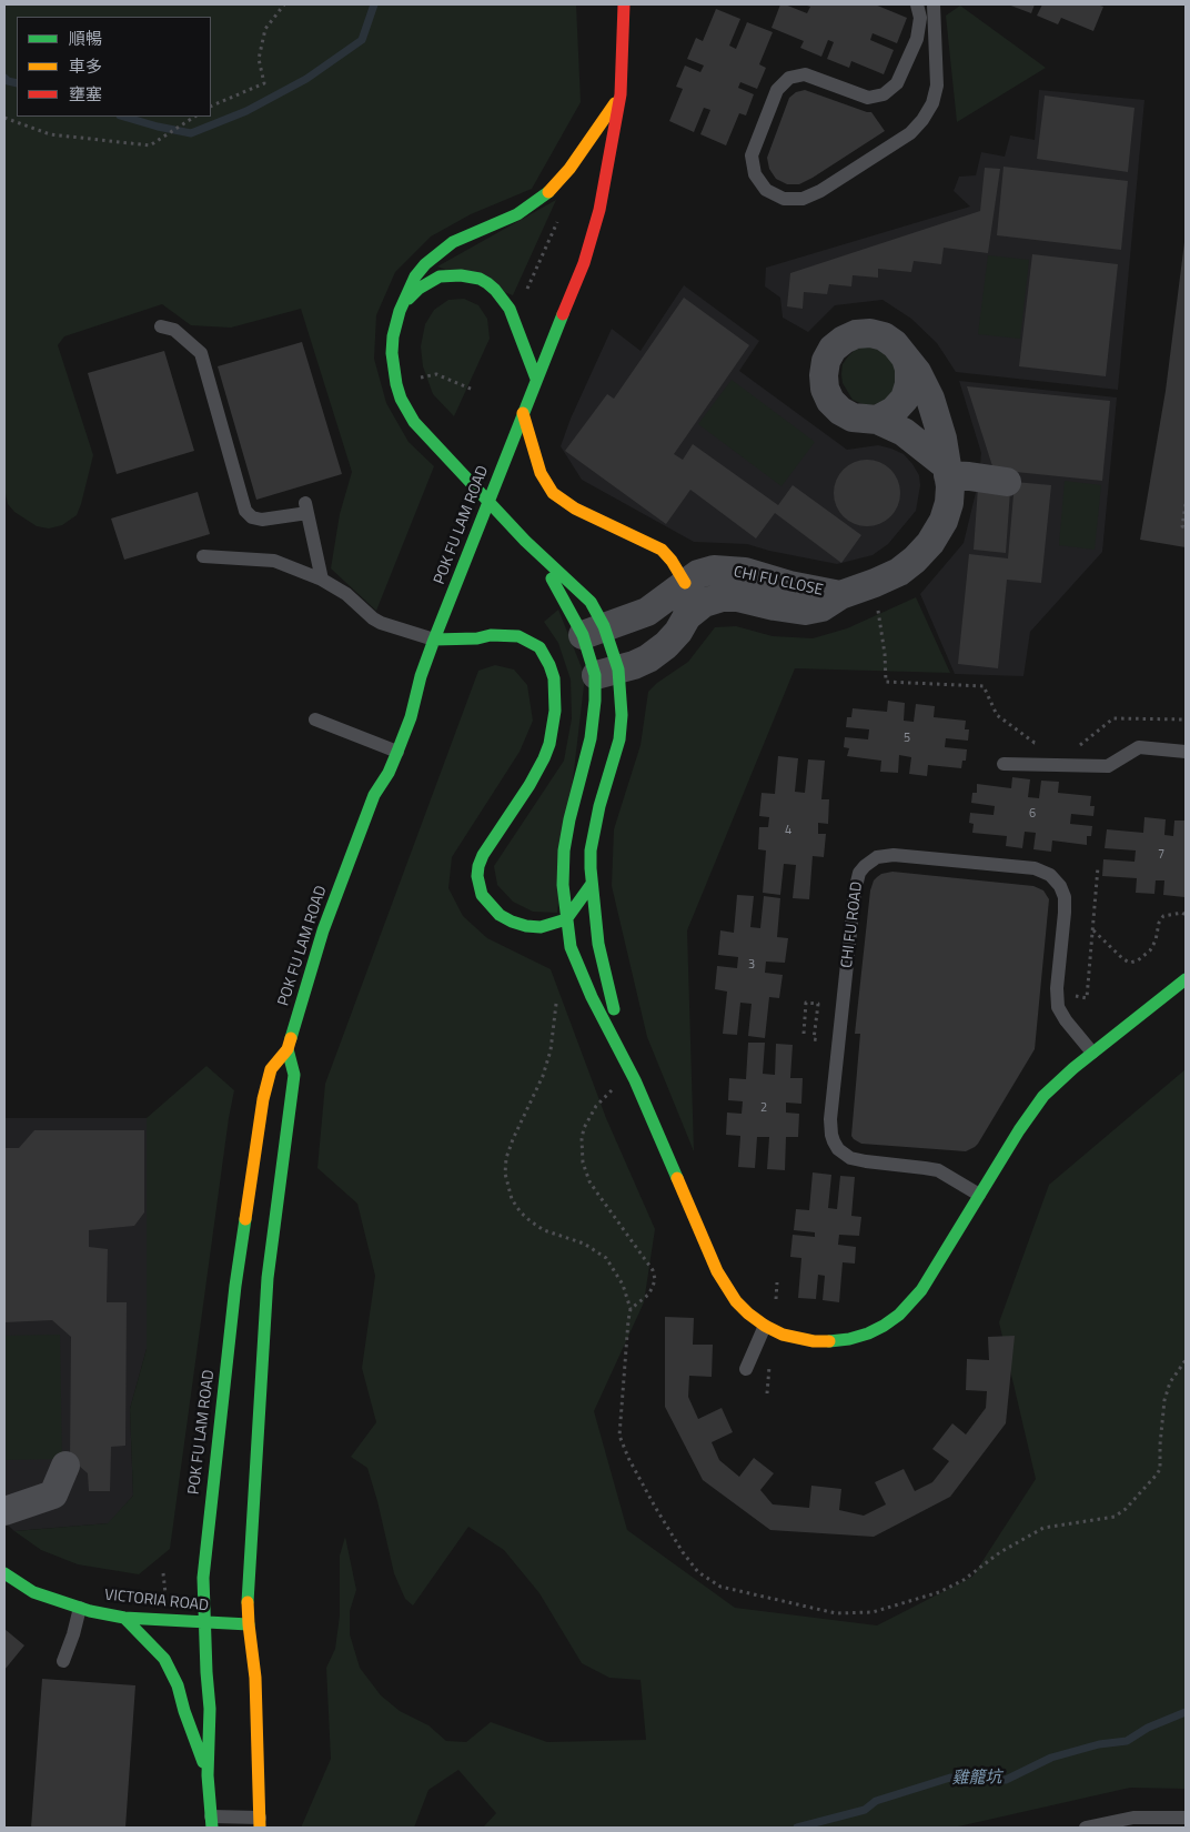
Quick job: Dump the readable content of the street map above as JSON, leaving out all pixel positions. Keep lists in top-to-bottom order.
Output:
{
  "streets": {
    "main road": ["POK FU LAM ROAD", "VICTORIA ROAD"],
    "street": ["CHI FU CLOSE"],
    "lane": ["CHI FU ROAD"]
  },
  "crossings": [
    ["POK FU LAM ROAD", "VICTORIA ROAD"]
  ],
  "water": ["雞籠坑"],
  "house_numbers": [
    "5",
    "6",
    "4",
    "7",
    "3",
    "2"
  ],
  "legend": ["順暢", "車多", "壅塞"]
}
